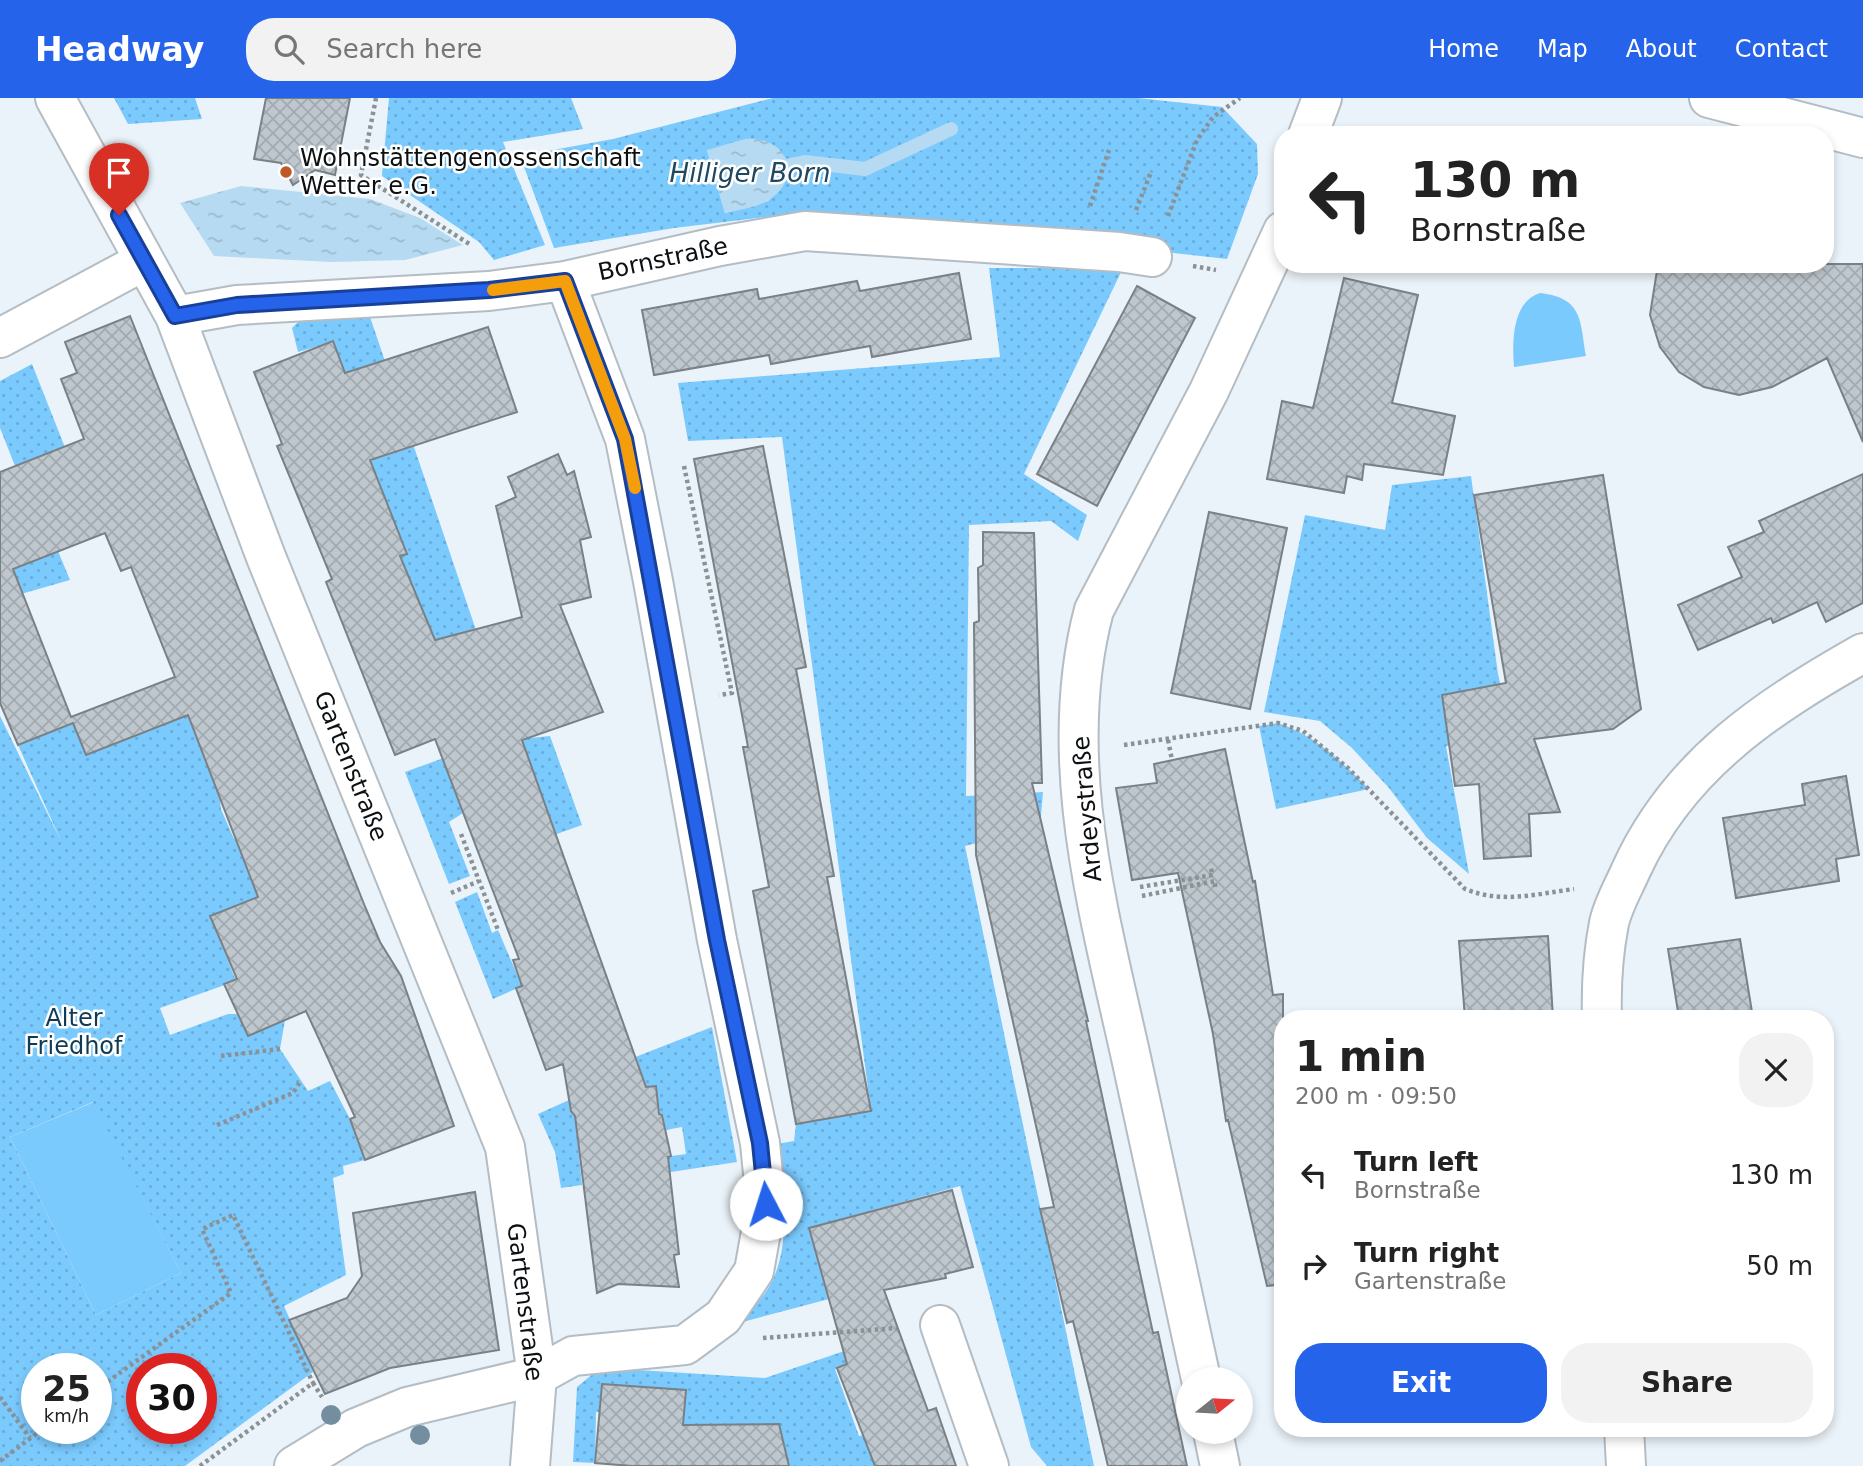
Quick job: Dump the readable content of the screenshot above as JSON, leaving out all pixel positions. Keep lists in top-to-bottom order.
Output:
{
  "streets": {
    "street": ["Bornstraße", "Gartenstraße", "Ardeystraße"]
  },
  "crossings": [
    ["Bornstraße", "Gartenstraße"]
  ],
  "water": ["Hilliger Born"],
  "parks": ["Alter Friedhof"],
  "places": ["Wohnstättengenossenschaft Wetter e.G."],
  "north": "right",
  "page": {
    "header": "Headway",
    "search": "Search here",
    "nav": [
      "Home",
      "Map",
      "About",
      "Contact"
    ],
    "turn": ["130 m", "Bornstraße"],
    "heading": ["1 min", "200 m · 09:50"],
    "list": [
      {
        "name": "Turn left",
        "note": "Bornstraße",
        "value": "130 m"
      },
      {
        "name": "Turn right",
        "note": "Gartenstraße",
        "value": "50 m"
      }
    ],
    "buttons": ["Exit", "Share"],
    "speed": "25 km/h",
    "limit": "30"
  }
}
